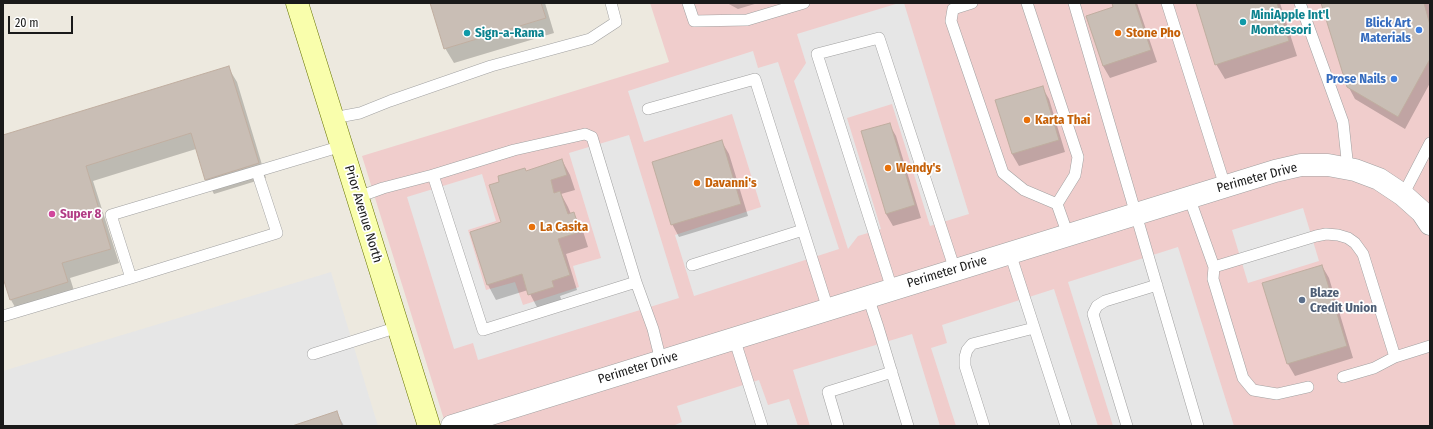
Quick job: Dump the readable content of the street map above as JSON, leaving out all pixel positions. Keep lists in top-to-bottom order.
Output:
{
  "streets": {
    "street": ["Perimeter Drive", "Prior Avenue North"]
  },
  "places": [
    "MiniApple Int'l Montessori",
    "Blick Art Materials",
    "Sign-a-Rama",
    "Stone Pho",
    "Prose Nails",
    "Karta Thai",
    "Wendy's",
    "Davanni's",
    "Super 8",
    "La Casita",
    "Blaze Credit Union"
  ],
  "scale_bar": "20 m"
}
